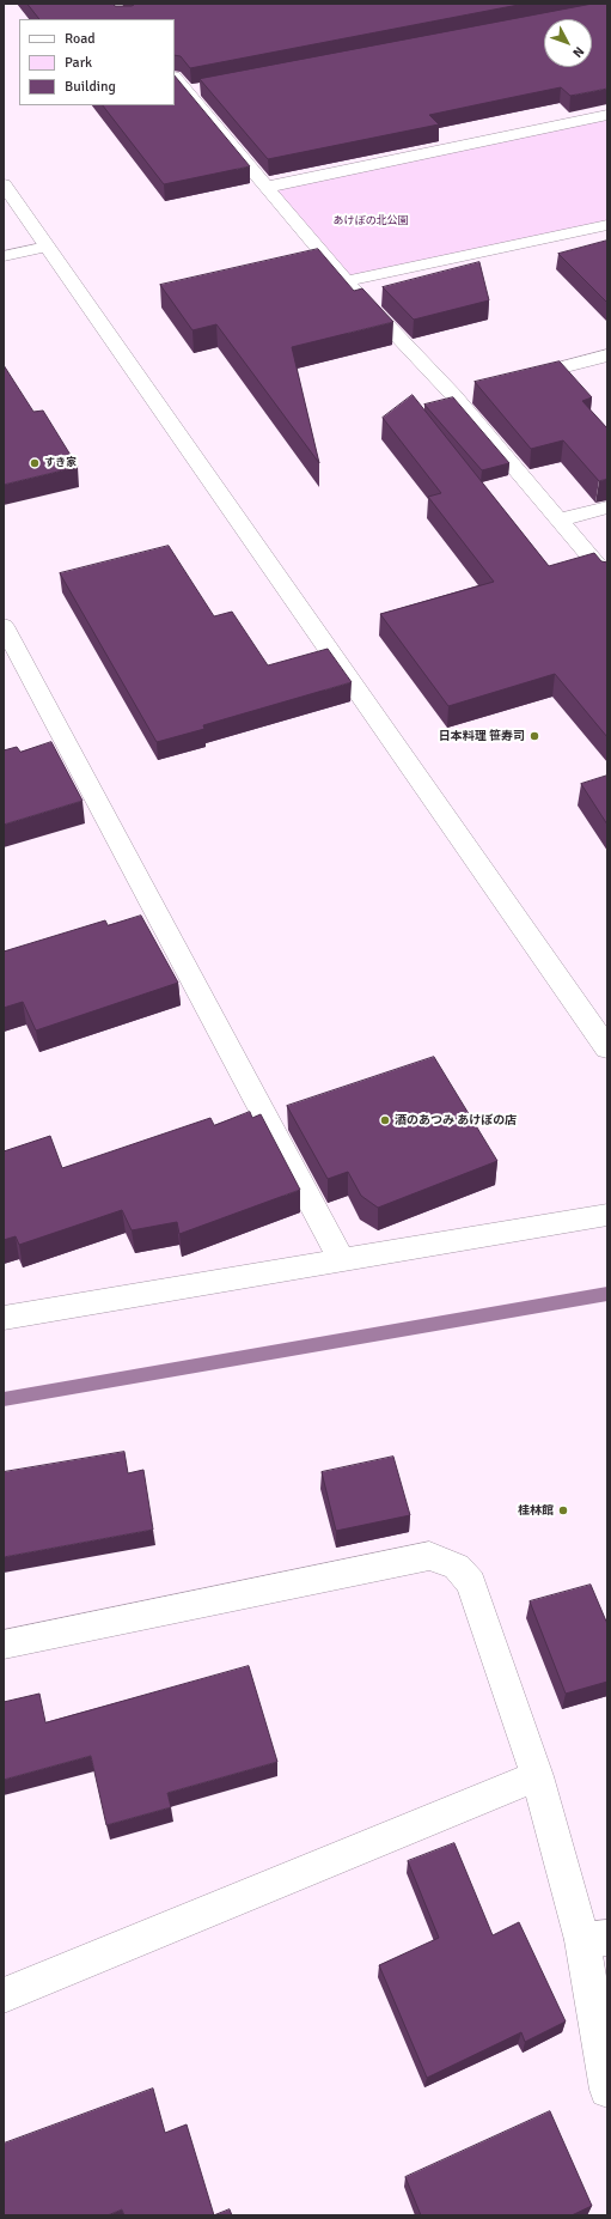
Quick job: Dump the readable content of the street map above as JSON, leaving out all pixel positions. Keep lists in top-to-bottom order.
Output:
{
  "parks": ["あけぼの北公園"],
  "places": [
    "すき家",
    "日本料理 笹寿司",
    "酒のあつみ あけぼの店",
    "桂林館"
  ],
  "legend": ["Road", "Park", "Building"],
  "north": "bottom right"
}
